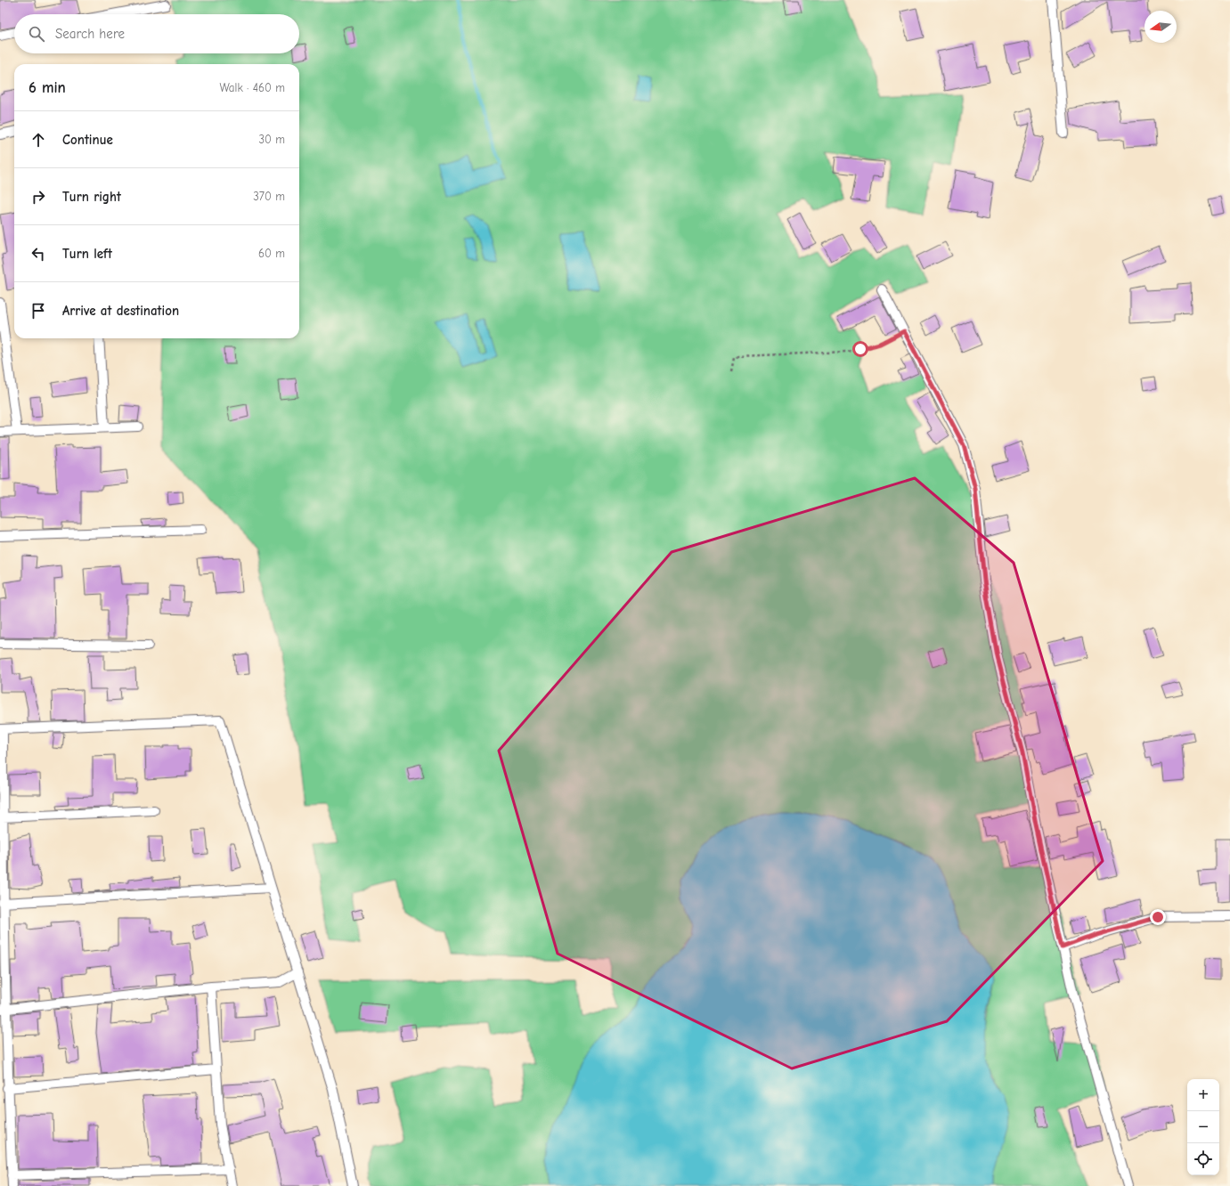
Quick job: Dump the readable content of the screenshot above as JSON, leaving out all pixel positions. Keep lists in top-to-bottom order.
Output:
{
  "north": "left",
  "page": {
    "search": "Search here",
    "heading": ["6 min", "Walk · 460 m"],
    "list": [
      ["Continue", "30 m"],
      ["Turn right", "370 m"],
      ["Turn left", "60 m"],
      "Arrive at destination"
    ],
    "map_buttons": ["+", "−"]
  }
}
